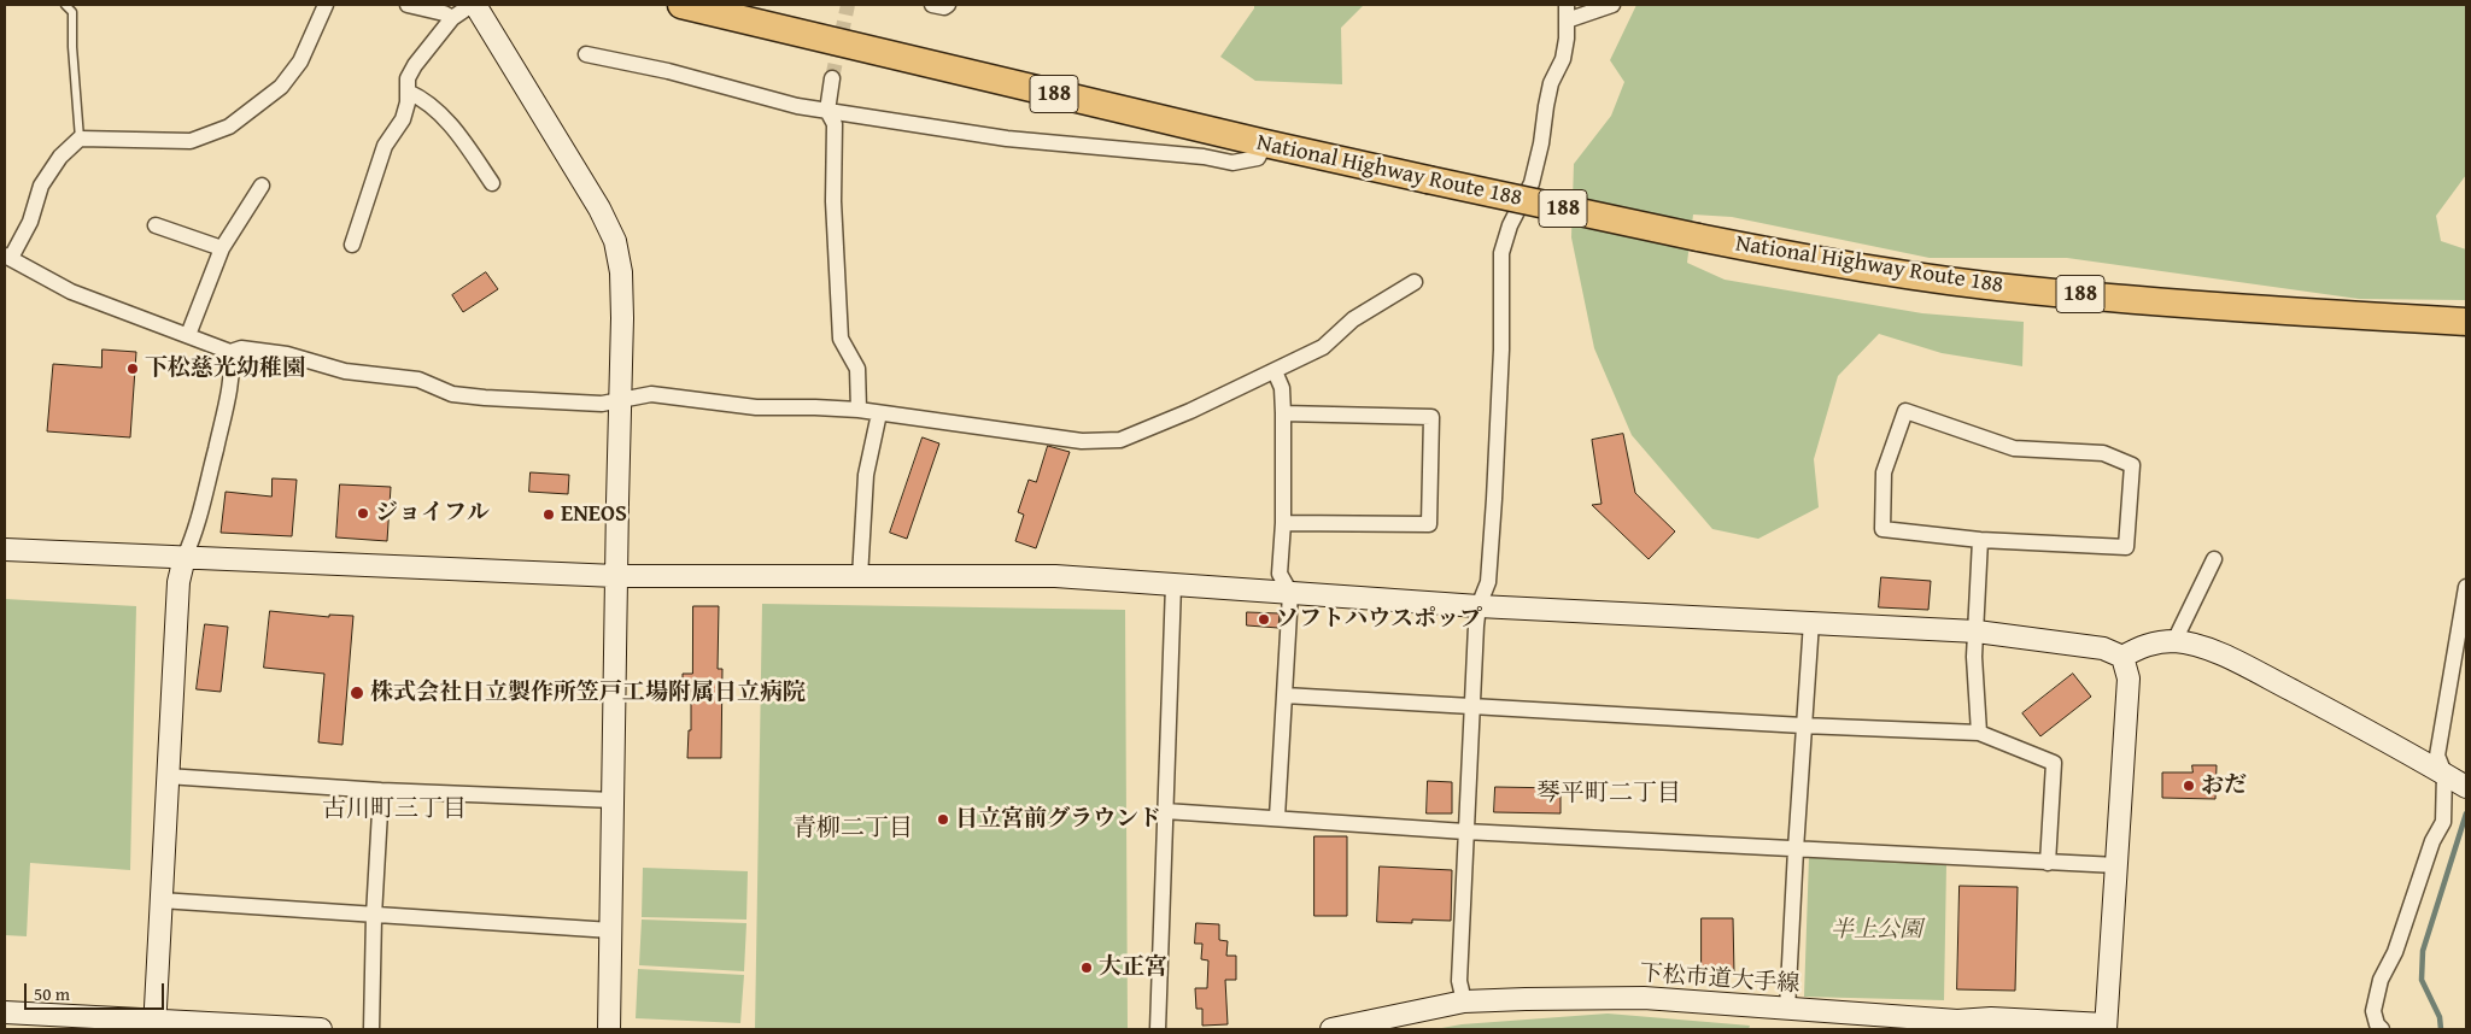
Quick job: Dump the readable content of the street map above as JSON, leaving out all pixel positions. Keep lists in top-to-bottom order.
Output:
{
  "streets": {
    "highway": ["188", "National Highway Route 188"],
    "street": ["下松市道大手線"]
  },
  "districts": ["琴平町二丁目", "古川町三丁目", "青柳二丁目"],
  "parks": ["半上公園"],
  "places": [
    "下松慈光幼稚園",
    "ジョイフル",
    "ENEOS",
    "ソフトハウスポップ",
    "株式会社日立製作所笠戸工場附属日立病院",
    "おだ",
    "日立宮前グラウンド",
    "大正宮"
  ],
  "scale_bar": "50 m"
}
